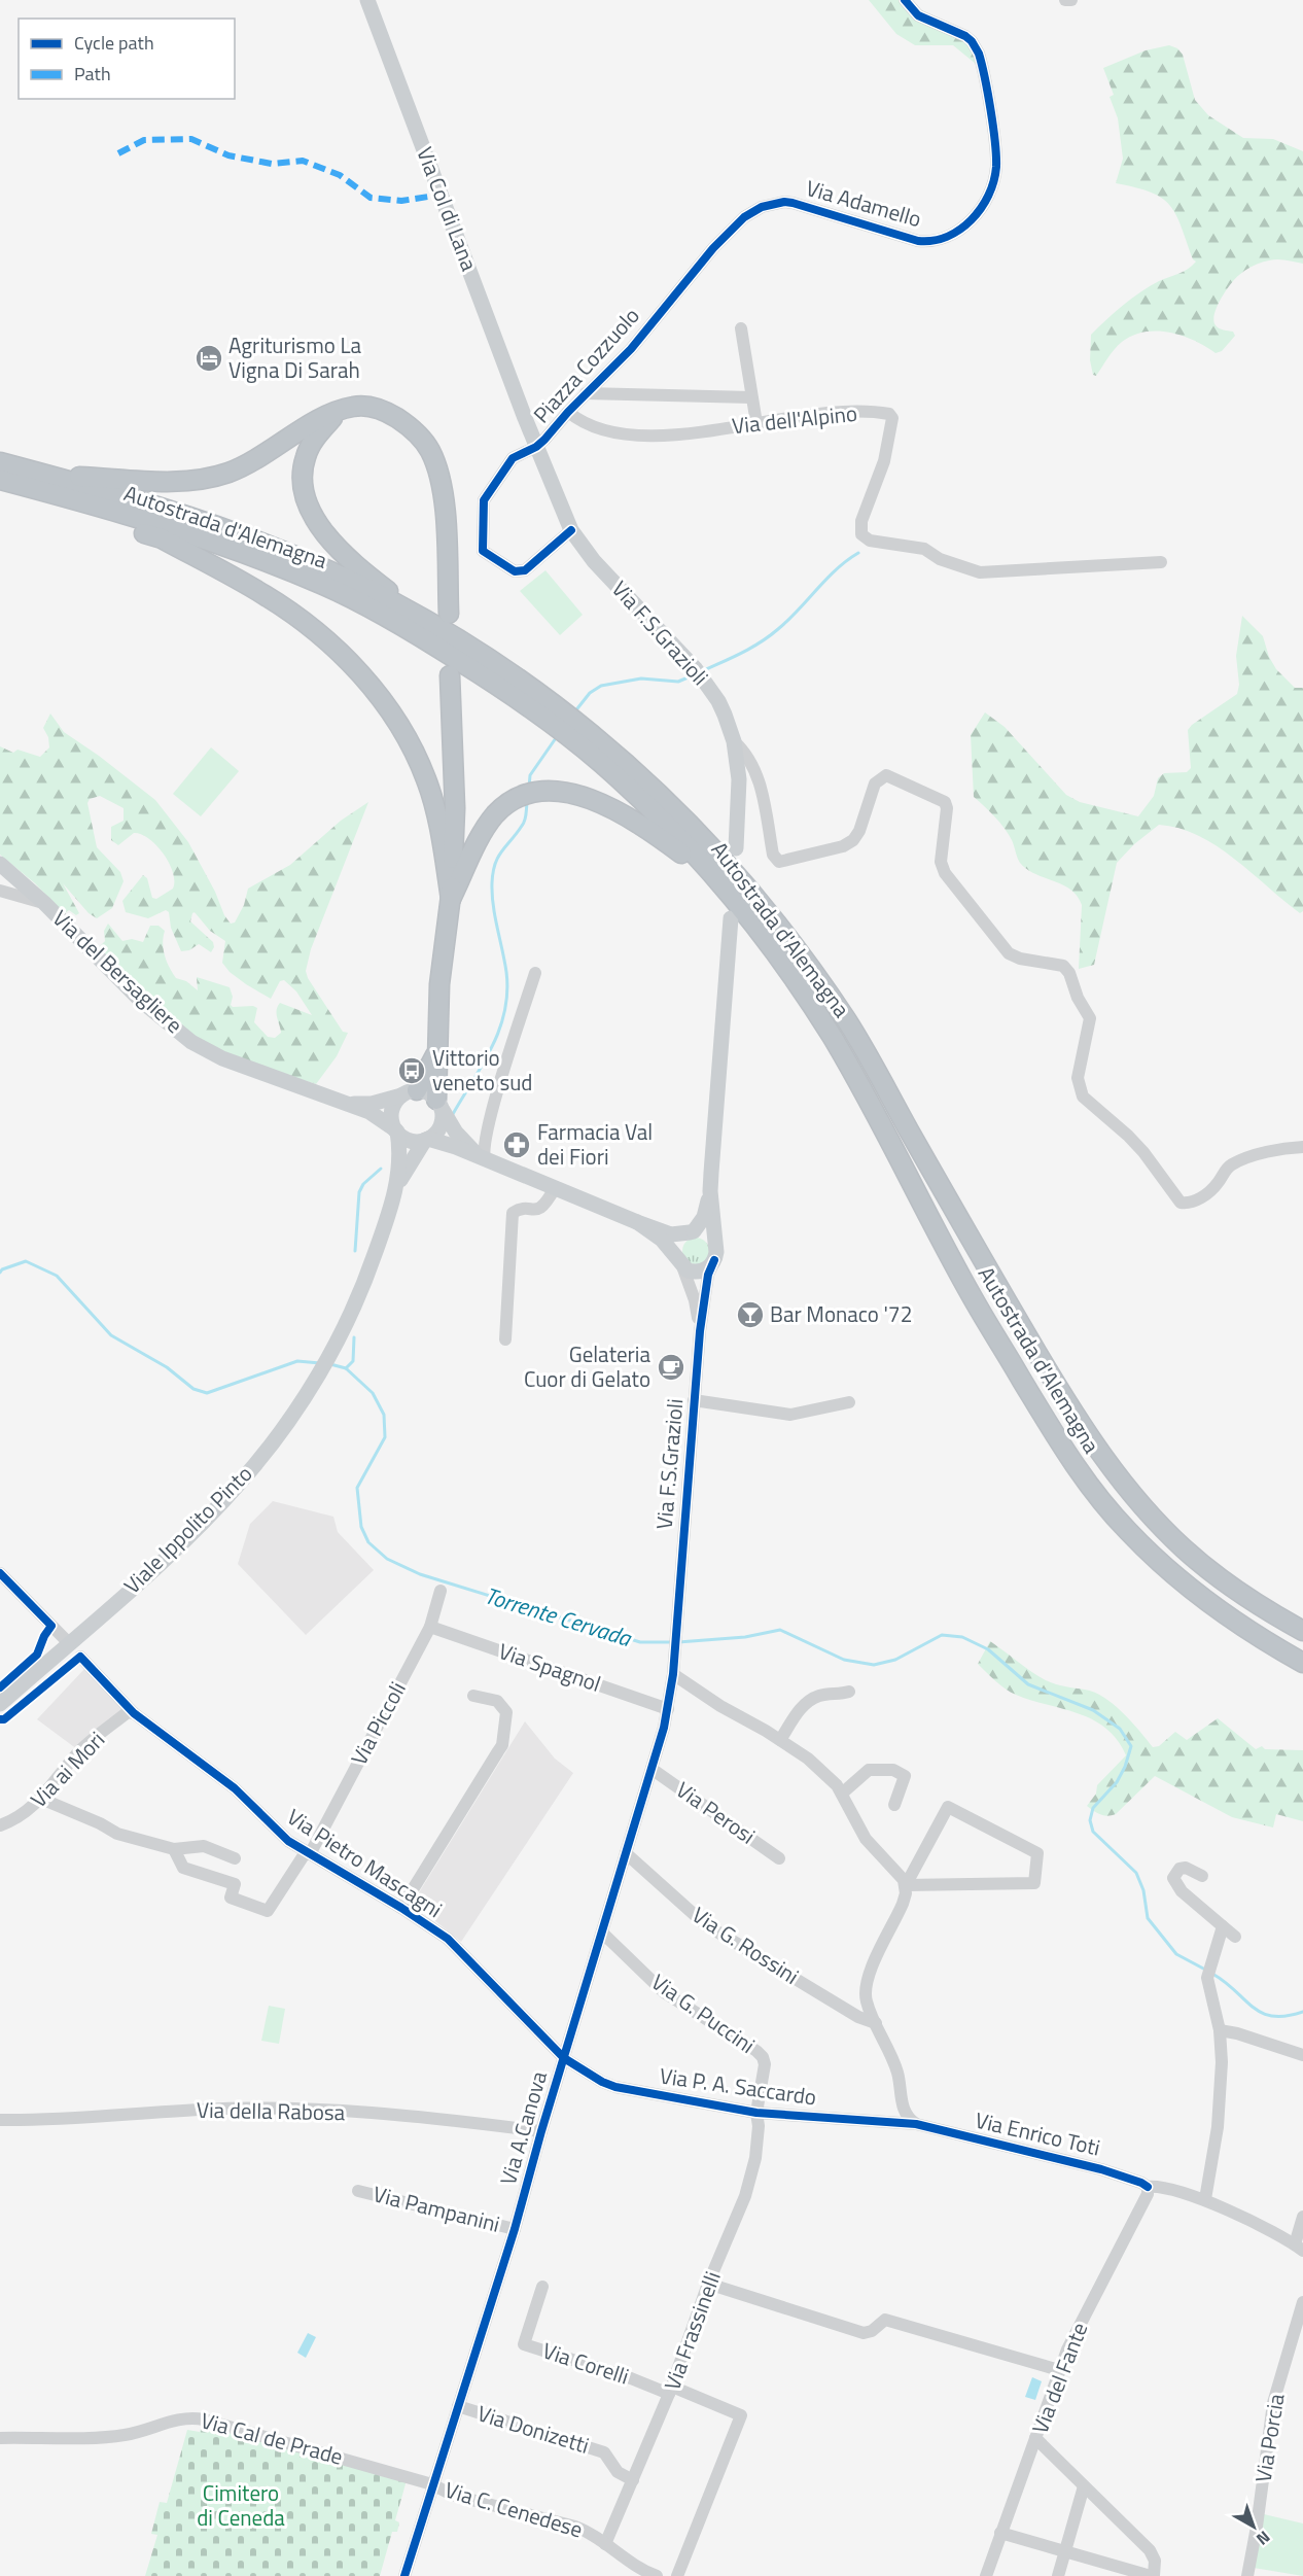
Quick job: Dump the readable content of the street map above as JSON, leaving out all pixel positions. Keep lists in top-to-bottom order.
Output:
{
  "streets": {
    "highway": ["Autostrada d'Alemagna"],
    "main road": [
      "Via Col di Lana",
      "Piazza Cozzuolo",
      "Via F.S.Grazioli",
      "Via del Bersagliere",
      "Viale Ippolito Pinto"
    ],
    "street": [
      "Via Adamello",
      "Via dell'Alpino",
      "Via Spagnol",
      "Via Piccoli",
      "Via ai Mori",
      "Via Perosi",
      "Via Pietro Mascagni",
      "Via G. Rossini",
      "Via G. Puccini",
      "Via P. A. Saccardo",
      "Via della Rabosa",
      "Via A.Canova",
      "Via Enrico Toti",
      "Via Pampanini",
      "Via Frassinelli",
      "Via Corelli",
      "Via del Fante",
      "Via Donizetti",
      "Via Porcia",
      "Via Cal de Prade",
      "Via C. Cenedese"
    ]
  },
  "crossings": [
    ["Via Adamello", "Piazza Cozzuolo"],
    ["Via Col di Lana", "Piazza Cozzuolo"],
    ["Piazza Cozzuolo", "Via dell'Alpino"],
    ["Piazza Cozzuolo", "Via F.S.Grazioli"],
    ["Via F.S.Grazioli", "Via A.Canova"],
    ["Via del Bersagliere", "Viale Ippolito Pinto"],
    ["Via Spagnol", "Via Piccoli"],
    ["Via Spagnol", "Via A.Canova"],
    ["Via Piccoli", "Via Pietro Mascagni"],
    ["Via ai Mori", "Via Pietro Mascagni"],
    ["Via Perosi", "Via A.Canova"],
    ["Via Pietro Mascagni", "Via P. A. Saccardo"],
    ["Via Pietro Mascagni", "Via A.Canova"],
    ["Via G. Rossini", "Via A.Canova"],
    ["Via G. Puccini", "Via P. A. Saccardo"],
    ["Via G. Puccini", "Via A.Canova"],
    ["Via G. Puccini", "Via Frassinelli"],
    ["Via P. A. Saccardo", "Via A.Canova"],
    ["Via P. A. Saccardo", "Via Enrico Toti"],
    ["Via P. A. Saccardo", "Via Frassinelli"],
    ["Via della Rabosa", "Via A.Canova"],
    ["Via A.Canova", "Via Pampanini"],
    ["Via A.Canova", "Via Donizetti"],
    ["Via A.Canova", "Via Cal de Prade"],
    ["Via A.Canova", "Via C. Cenedese"],
    ["Via Enrico Toti", "Via del Fante"],
    ["Via Frassinelli", "Via Corelli"],
    ["Via Frassinelli", "Via Donizetti"],
    ["Via Frassinelli", "Via C. Cenedese"],
    ["Via Cal de Prade", "Via C. Cenedese"]
  ],
  "water": ["Torrente Cervada"],
  "parks": ["Cimitero di Ceneda"],
  "places": {
    "hotel": ["Agriturismo La Vigna Di Sarah"],
    "bus stop": ["Vittorio veneto sud"],
    "pharmacy": ["Farmacia Val dei Fiori"],
    "bar": ["Bar Monaco '72"],
    "cafe": ["Gelateria Cuor di Gelato"]
  },
  "legend": ["Cycle path", "Path"],
  "north": "bottom right"
}
